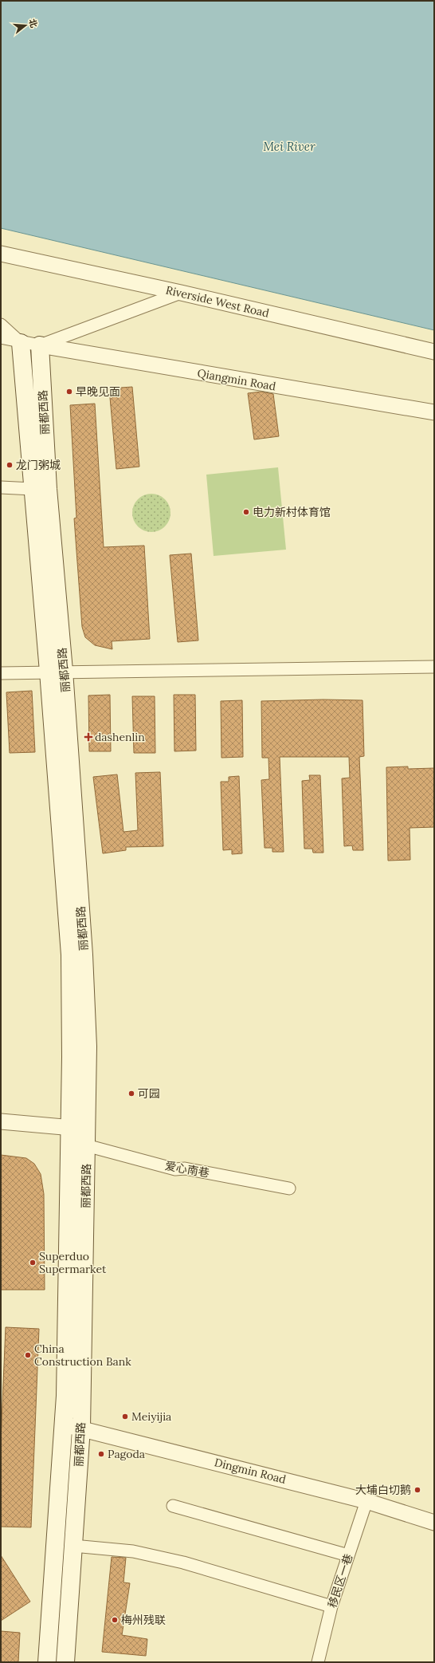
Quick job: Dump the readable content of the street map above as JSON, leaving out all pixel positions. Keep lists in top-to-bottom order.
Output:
{
  "streets": {
    "main road": ["丽都西路"],
    "street": [
      "Riverside West Road",
      "Qiangmin Road",
      "爱心南巷",
      "Dingmin Road",
      "移民区一巷"
    ]
  },
  "crossings": [
    ["Qiangmin Road", "丽都西路"],
    ["丽都西路", "爱心南巷"],
    ["丽都西路", "Dingmin Road"],
    ["Dingmin Road", "移民区一巷"]
  ],
  "water": ["Mei River"],
  "places": {
    "other": [
      "早晚见面",
      "龙门粥城",
      "电力新村体育馆",
      "可园",
      "Superduo Supermarket",
      "China Construction Bank",
      "Meiyijia",
      "Pagoda",
      "大埔白切鹅",
      "梅州残联"
    ],
    "health": ["dashenlin"]
  },
  "north": "right"
}
